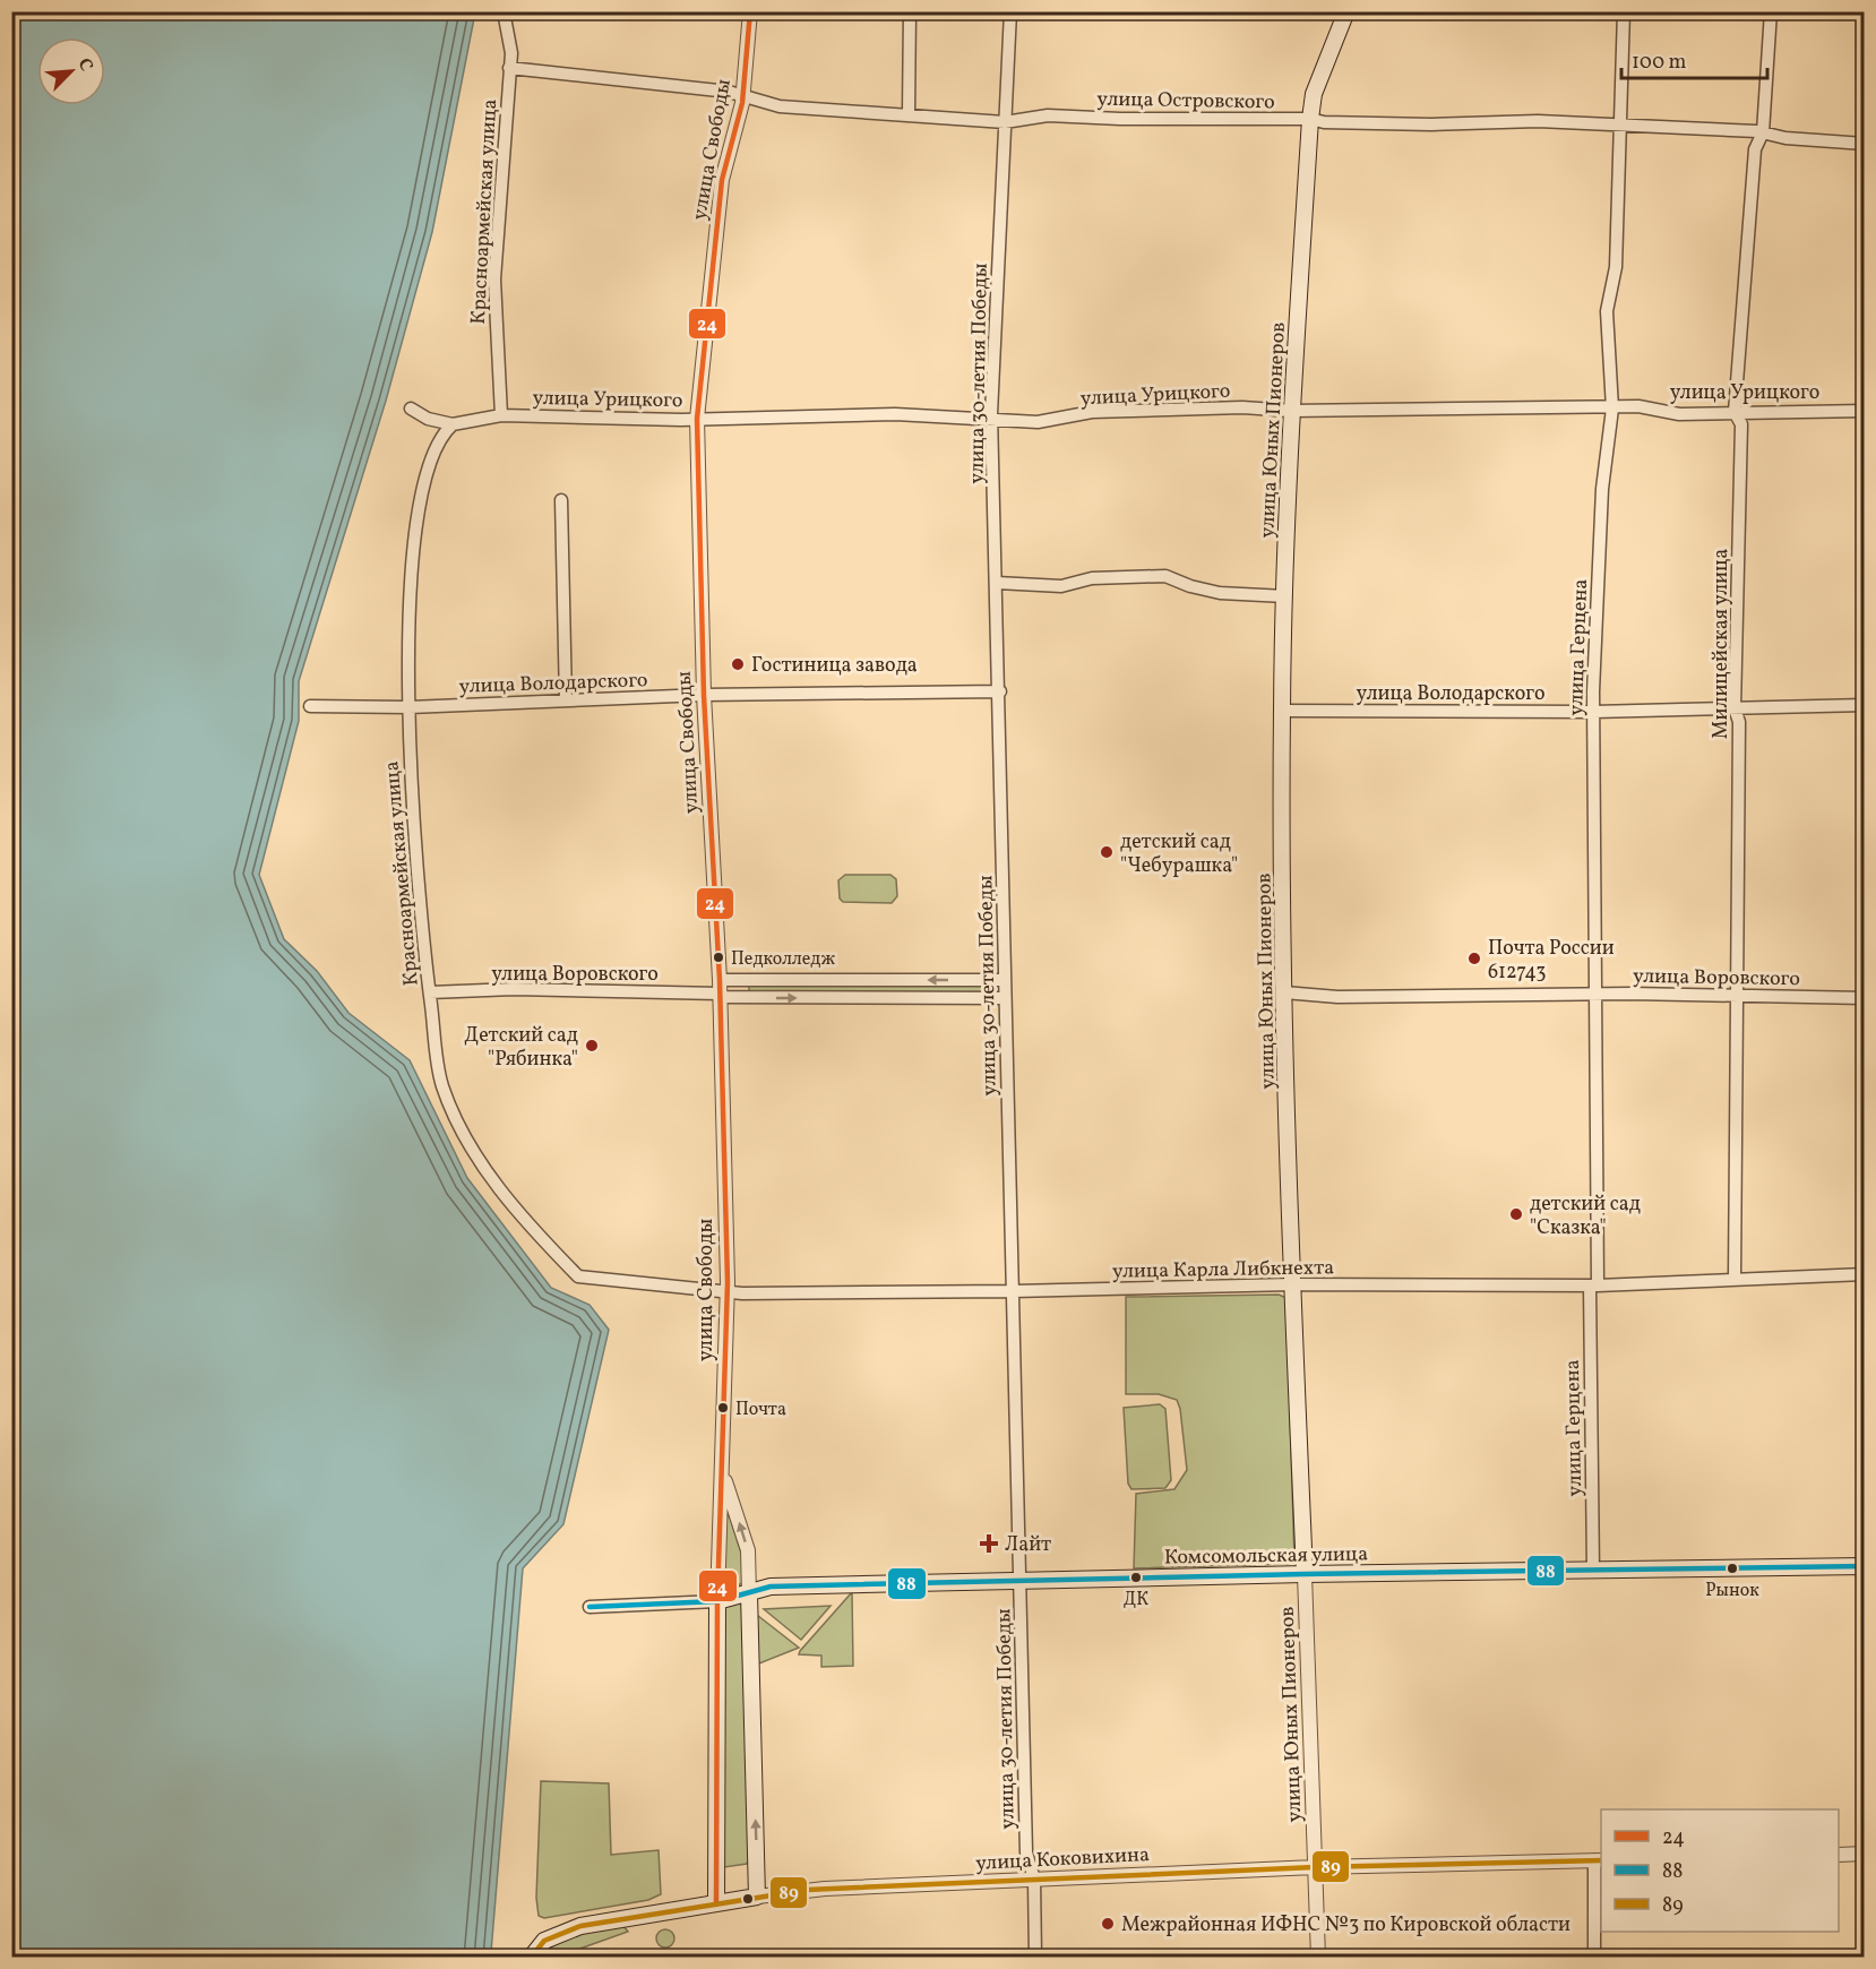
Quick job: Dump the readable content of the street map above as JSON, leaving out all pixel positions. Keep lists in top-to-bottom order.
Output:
{
  "streets": {
    "main road": [
      "улица Свободы",
      "улица Юных Пионеров",
      "Комсомольская улица",
      "улица Коковихина"
    ],
    "street": [
      "улица Островского",
      "Красноармейская улица",
      "улица 30-летия Победы",
      "улица Урицкого",
      "Милицейская улица",
      "улица Герцена",
      "улица Володарского",
      "улица Воровского",
      "улица Карла Либкнехта"
    ]
  },
  "crossings": [
    ["улица Островского", "улица Свободы"],
    ["улица Островского", "Красноармейская улица"],
    ["улица Островского", "улица 30-летия Победы"],
    ["улица Островского", "улица Юных Пионеров"],
    ["улица Островского", "Милицейская улица"],
    ["улица Островского", "улица Герцена"],
    ["улица Свободы", "улица Урицкого"],
    ["улица Свободы", "улица Володарского"],
    ["улица Свободы", "улица Воровского"],
    ["улица Свободы", "улица Карла Либкнехта"],
    ["улица Свободы", "Комсомольская улица"],
    ["улица Свободы", "улица Коковихина"],
    ["Красноармейская улица", "улица Урицкого"],
    ["Красноармейская улица", "улица Володарского"],
    ["Красноармейская улица", "улица Воровского"],
    ["Красноармейская улица", "улица Карла Либкнехта"],
    ["улица 30-летия Победы", "улица Урицкого"],
    ["улица 30-летия Победы", "улица Володарского"],
    ["улица 30-летия Победы", "улица Воровского"],
    ["улица 30-летия Победы", "улица Карла Либкнехта"],
    ["улица 30-летия Победы", "Комсомольская улица"],
    ["улица 30-летия Победы", "улица Коковихина"],
    ["улица Урицкого", "улица Юных Пионеров"],
    ["улица Урицкого", "Милицейская улица"],
    ["улица Урицкого", "улица Герцена"],
    ["улица Юных Пионеров", "улица Володарского"],
    ["улица Юных Пионеров", "улица Воровского"],
    ["улица Юных Пионеров", "улица Карла Либкнехта"],
    ["улица Юных Пионеров", "Комсомольская улица"],
    ["улица Юных Пионеров", "улица Коковихина"],
    ["Милицейская улица", "улица Володарского"],
    ["Милицейская улица", "улица Воровского"],
    ["Милицейская улица", "улица Карла Либкнехта"],
    ["улица Герцена", "улица Володарского"],
    ["улица Герцена", "улица Воровского"],
    ["улица Герцена", "улица Карла Либкнехта"],
    ["улица Герцена", "Комсомольская улица"]
  ],
  "places": {
    "other": [
      "Гостиница завода",
      "детский сад \"Чебурашка\"",
      "Педколледж",
      "Почта России 612743",
      "Детский сад \"Рябинка\"",
      "детский сад \"Сказка\"",
      "Почта",
      "Рынок",
      "ДК",
      "Межрайонная ИФНС №3 по Кировской области"
    ],
    "health": ["Лайт"]
  },
  "lines": ["transit line 24", "transit line 88", "transit line 89"],
  "legend": ["24", "88", "89"],
  "scale_bar": "100 m",
  "north": "top right"
}
